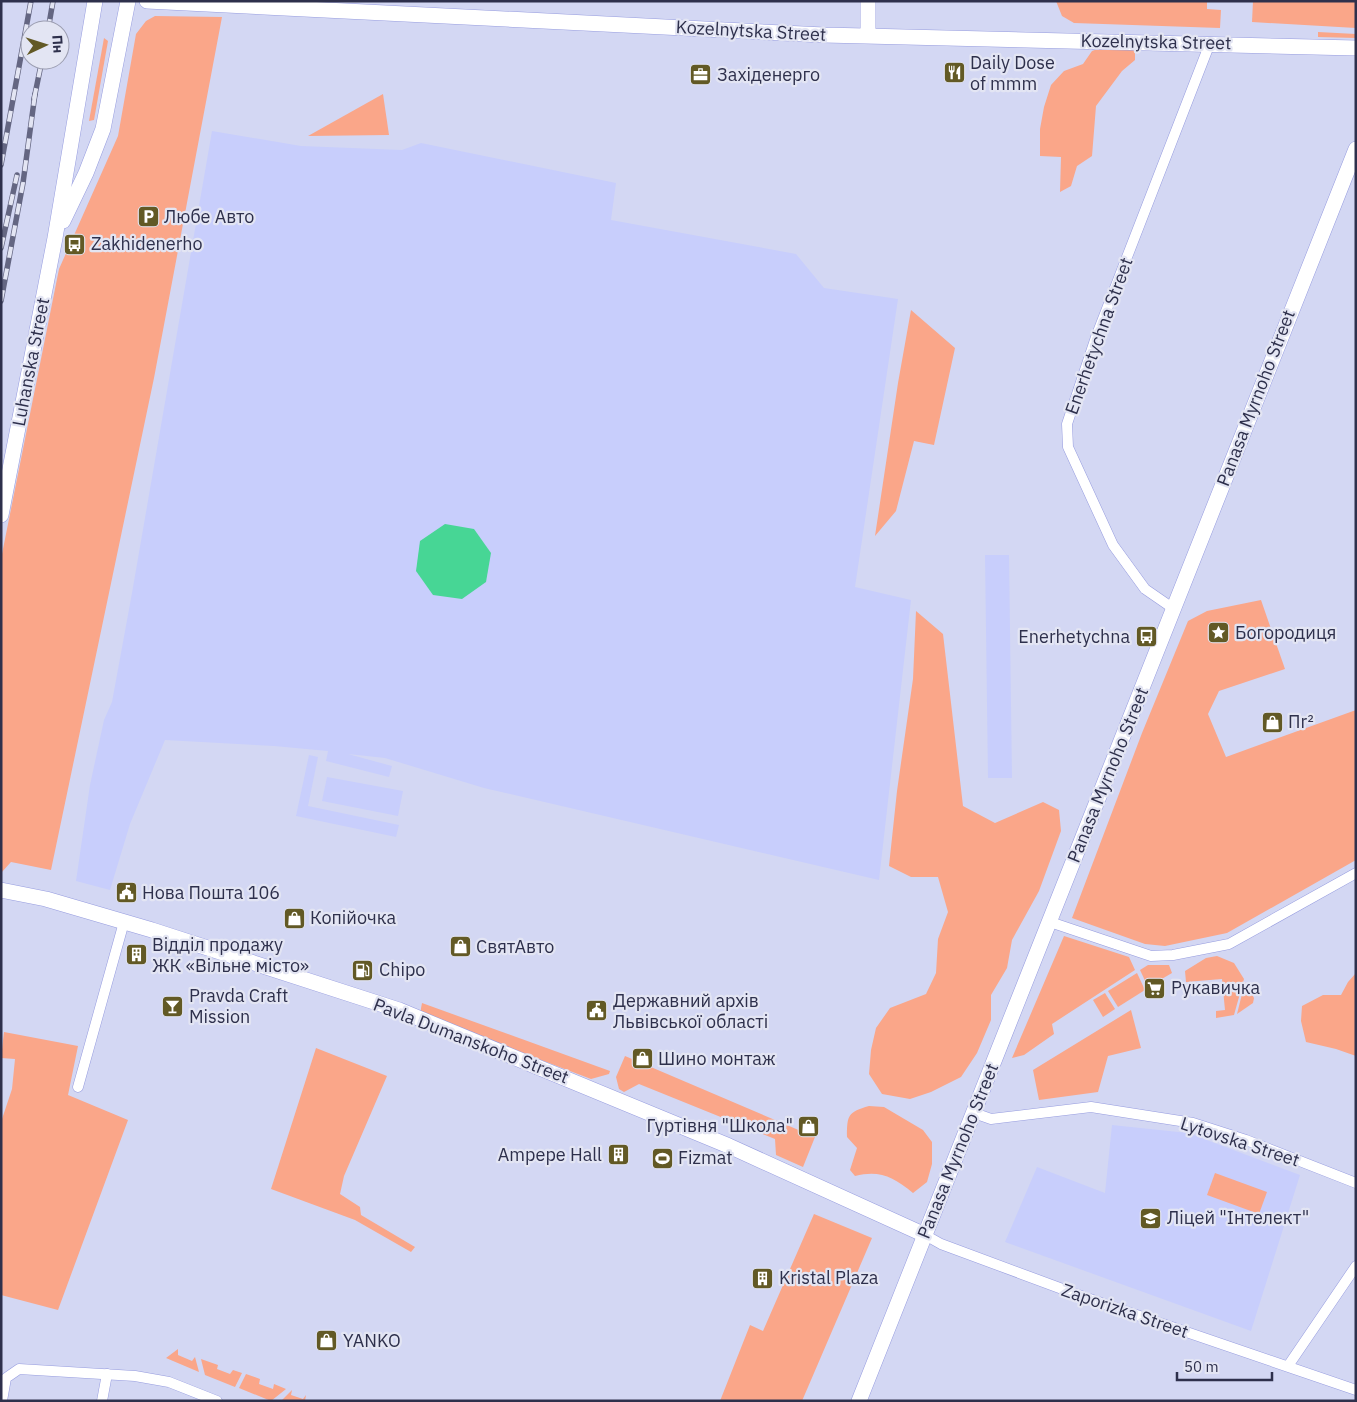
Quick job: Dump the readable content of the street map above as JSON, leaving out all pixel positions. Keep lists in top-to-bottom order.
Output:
{
  "streets": {
    "street": [
      "Kozelnytska Street",
      "Enerhetychna Street",
      "Luhanska Street",
      "Panasa Myrnoho Street",
      "Pavla Dumanskoho Street",
      "Lytovska Street",
      "Zaporizka Street"
    ]
  },
  "crossings": [
    ["Kozelnytska Street", "Enerhetychna Street"],
    ["Enerhetychna Street", "Panasa Myrnoho Street"],
    ["Panasa Myrnoho Street", "Pavla Dumanskoho Street"],
    ["Panasa Myrnoho Street", "Lytovska Street"],
    ["Panasa Myrnoho Street", "Zaporizka Street"],
    ["Pavla Dumanskoho Street", "Zaporizka Street"]
  ],
  "places": {
    "restaurant": ["Daily Dose of mmm"],
    "office": ["Західенерго"],
    "parking": ["Любе Авто"],
    "bus stop": ["Zakhidenerho", "Enerhetychna"],
    "place": ["Богородиця"],
    "shop": [
      "Πr²",
      "Копійочка",
      "СвятАвто",
      "Шино монтаж",
      "Гуртівня \"Школа\"",
      "YANKO"
    ],
    "public building": ["Нова Пошта 106", "Державний архів Львівської області"],
    "building": ["Відділ продажу ЖК «Вільне місто»", "Ampepe Hall", "Kristal Plaza"],
    "fuel station": ["Chipo"],
    "supermarket": ["Рукавичка"],
    "bar": ["Pravda Craft Mission"],
    "sports": ["Fizmat"],
    "school or university": ["Ліцей \"Інтелект\""]
  },
  "scale_bar": "50 m",
  "north": "right"
}
